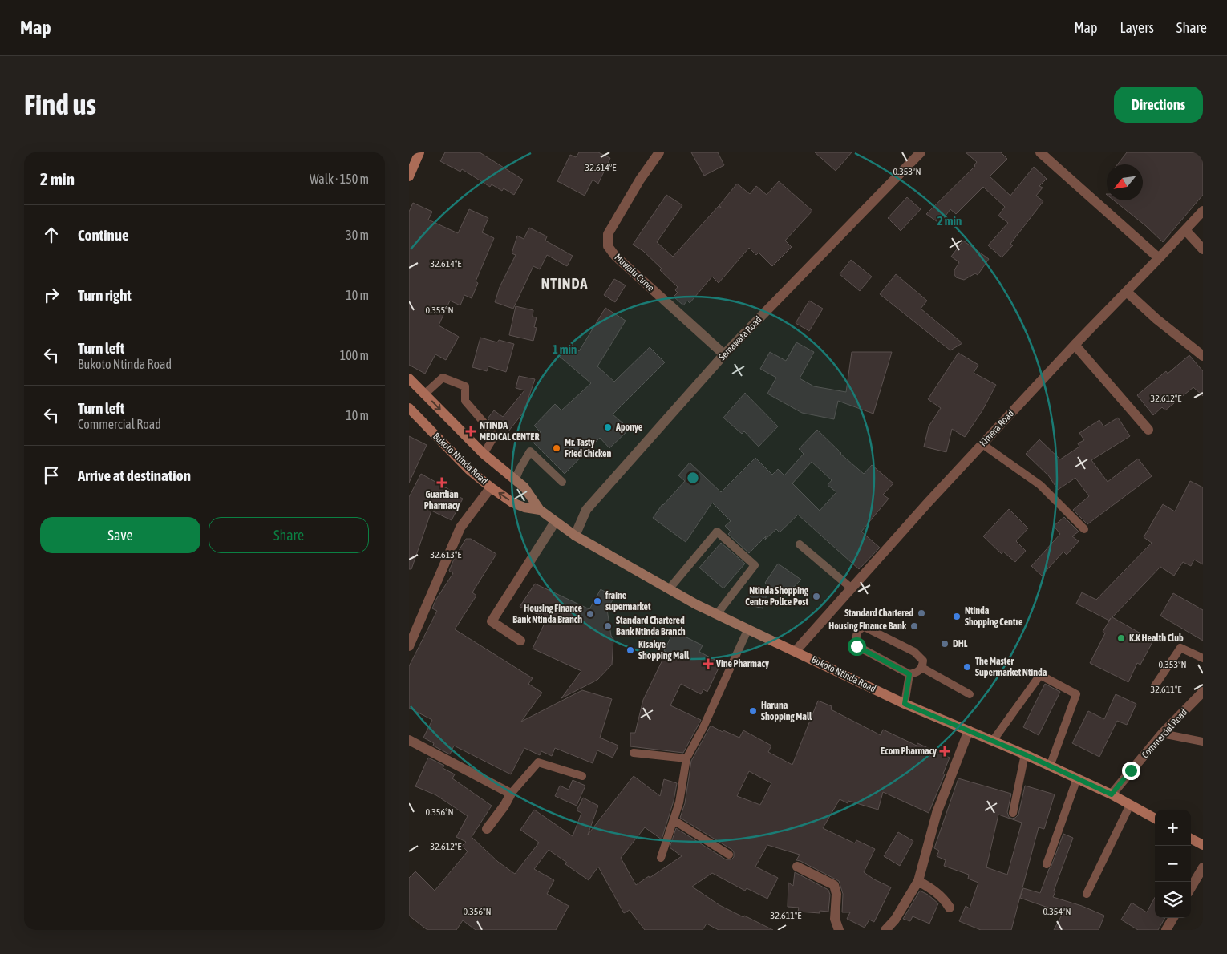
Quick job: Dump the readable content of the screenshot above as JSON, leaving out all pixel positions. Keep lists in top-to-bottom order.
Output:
{
  "streets": {
    "main road": ["Bukoto Ntinda Road"],
    "street": [
      "Muwafu Curve",
      "Semawata Road",
      "Kimera Road",
      "Commercial Road"
    ]
  },
  "crossings": [
    ["Muwafu Curve", "Semawata Road"],
    ["Semawata Road", "Bukoto Ntinda Road"],
    ["Kimera Road", "Bukoto Ntinda Road"],
    ["Bukoto Ntinda Road", "Commercial Road"]
  ],
  "districts": ["NTINDA"],
  "places": {
    "other": [
      "Aponye",
      "Mr. Tasty Fried Chicken",
      "Ntinda Shopping Centre Police Post",
      "fraine supermarket",
      "Standard Chartered",
      "Housing Finance Bank Ntinda Branch",
      "Ntinda Shopping Centre",
      "Standard Chartered Bank Ntinda Branch",
      "Housing Finance Bank",
      "K.K Health Club",
      "DHL",
      "Kisakye Shopping Mall",
      "The Master Supermarket Ntinda",
      "Haruna Shopping Mall"
    ],
    "health": [
      "NTINDA MEDICAL CENTER",
      "Guardian Pharmacy",
      "Vine Pharmacy",
      "Ecom Pharmacy"
    ]
  },
  "north": "bottom left",
  "page": {
    "header": "Map",
    "nav": ["Map", "Layers", "Share"],
    "buttons": [
      "Directions",
      ["Save", "Share"]
    ],
    "title": "Find us",
    "heading": ["2 min", "Walk · 150 m"],
    "list": [
      ["Continue", "30 m"],
      ["Turn right", "10 m"],
      ["Turn left", "Bukoto Ntinda Road", "100 m"],
      ["Turn left", "Commercial Road", "10 m"],
      "Arrive at destination"
    ],
    "map_buttons": ["+", "−"]
  },
  "coordinates": [
    "32.614°E",
    "0.353°N",
    "0.355°N",
    "32.612°E",
    "32.613°E",
    "32.611°E",
    "0.356°N",
    "0.354°N"
  ],
  "rings": ["2 min", "1 min"]
}
